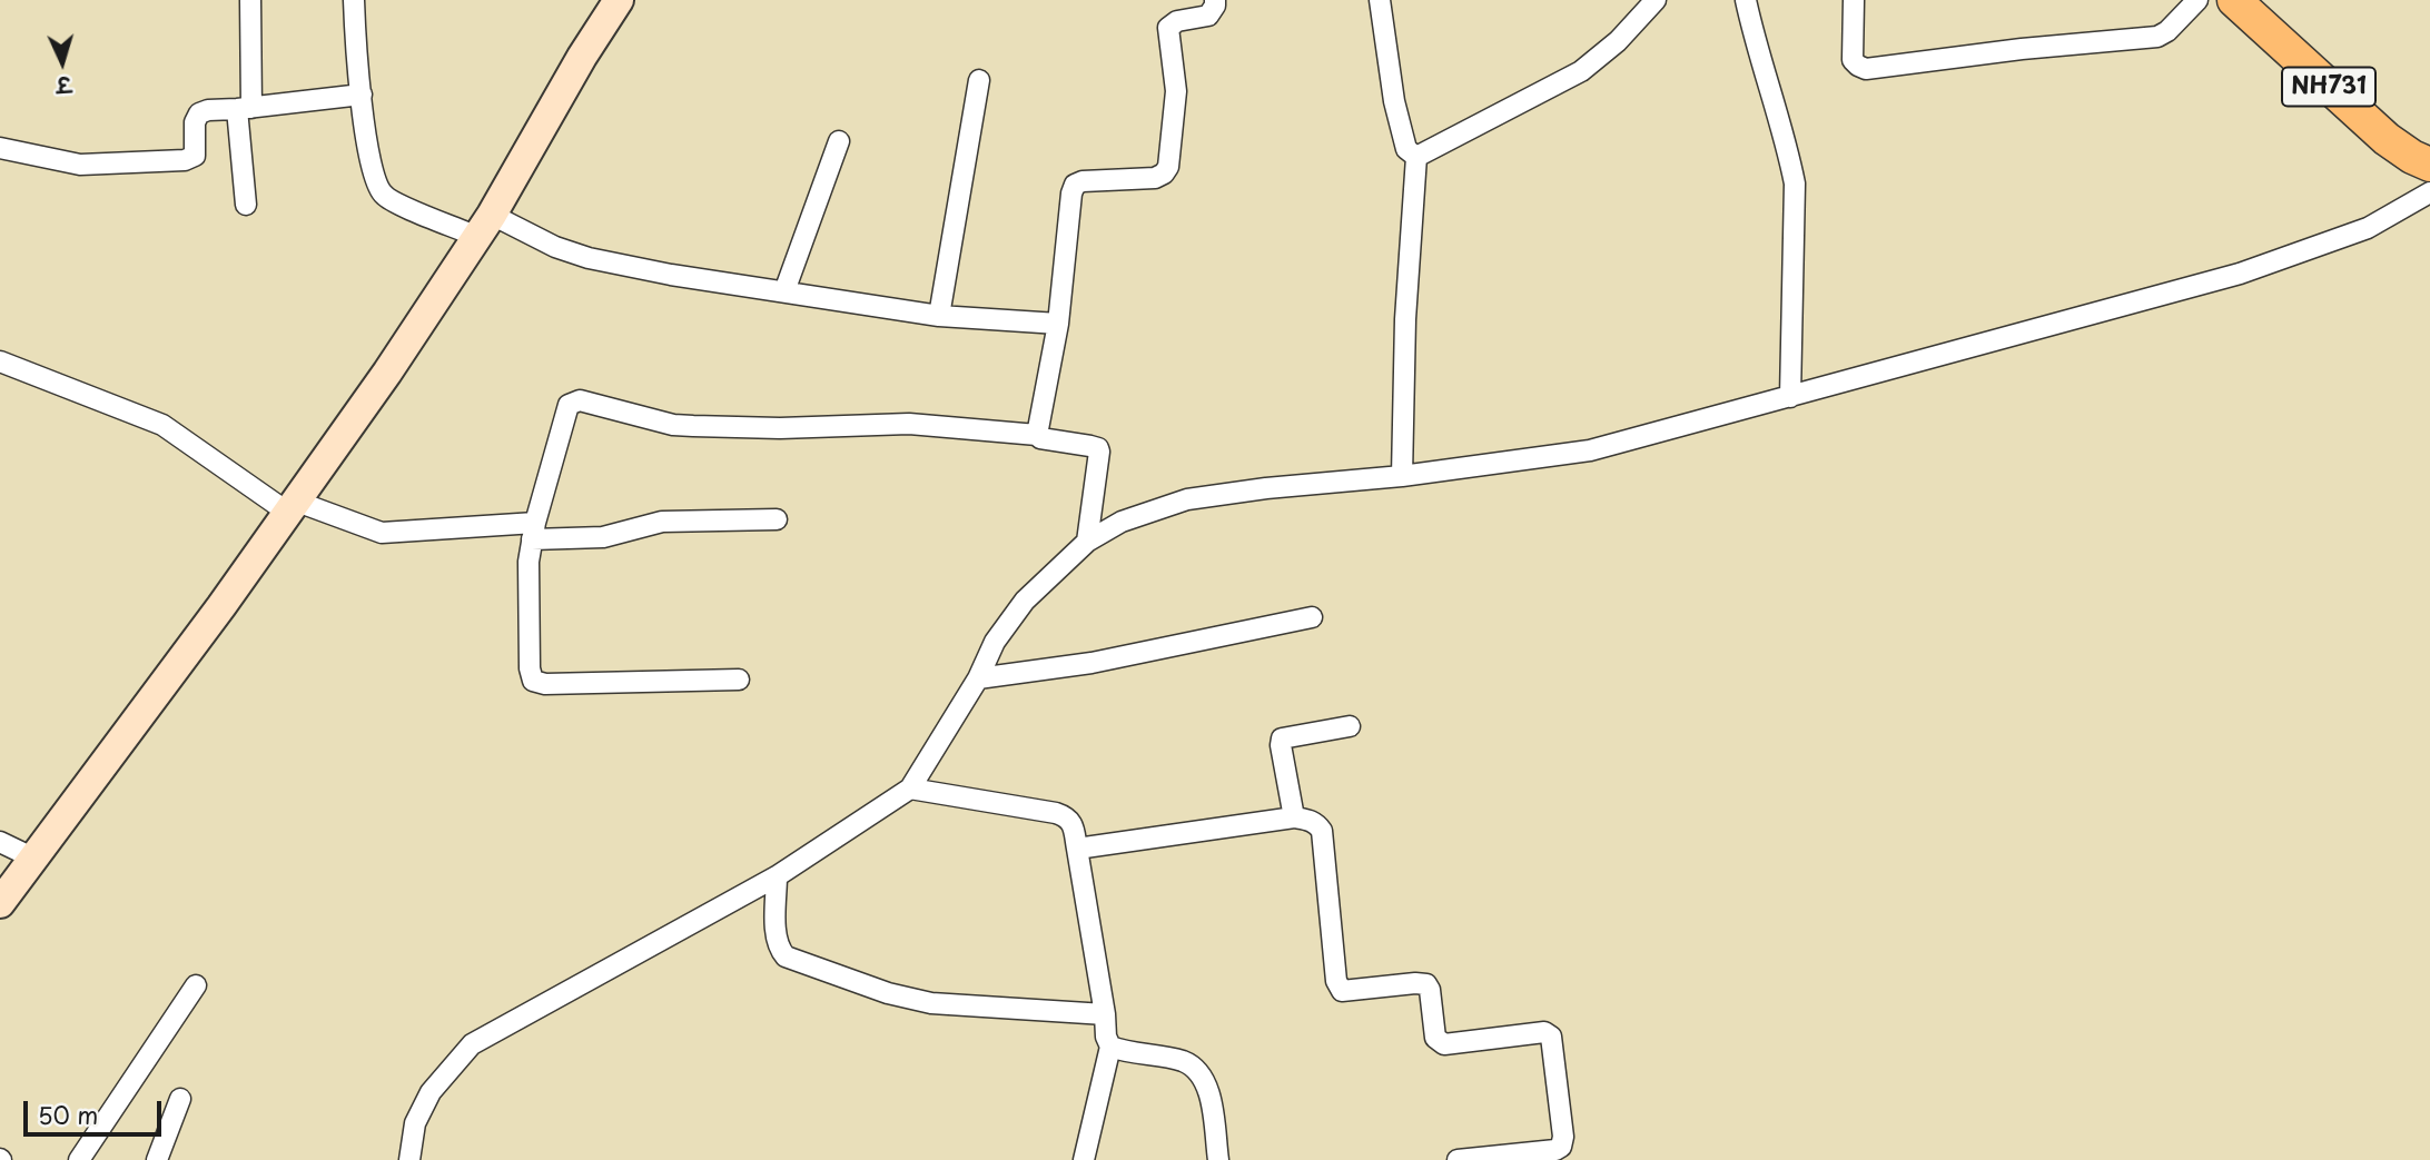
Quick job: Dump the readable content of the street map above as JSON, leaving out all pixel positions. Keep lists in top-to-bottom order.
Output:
{
  "streets": {
    "highway": ["NH731"]
  },
  "scale_bar": "50 m",
  "north": "bottom"
}
